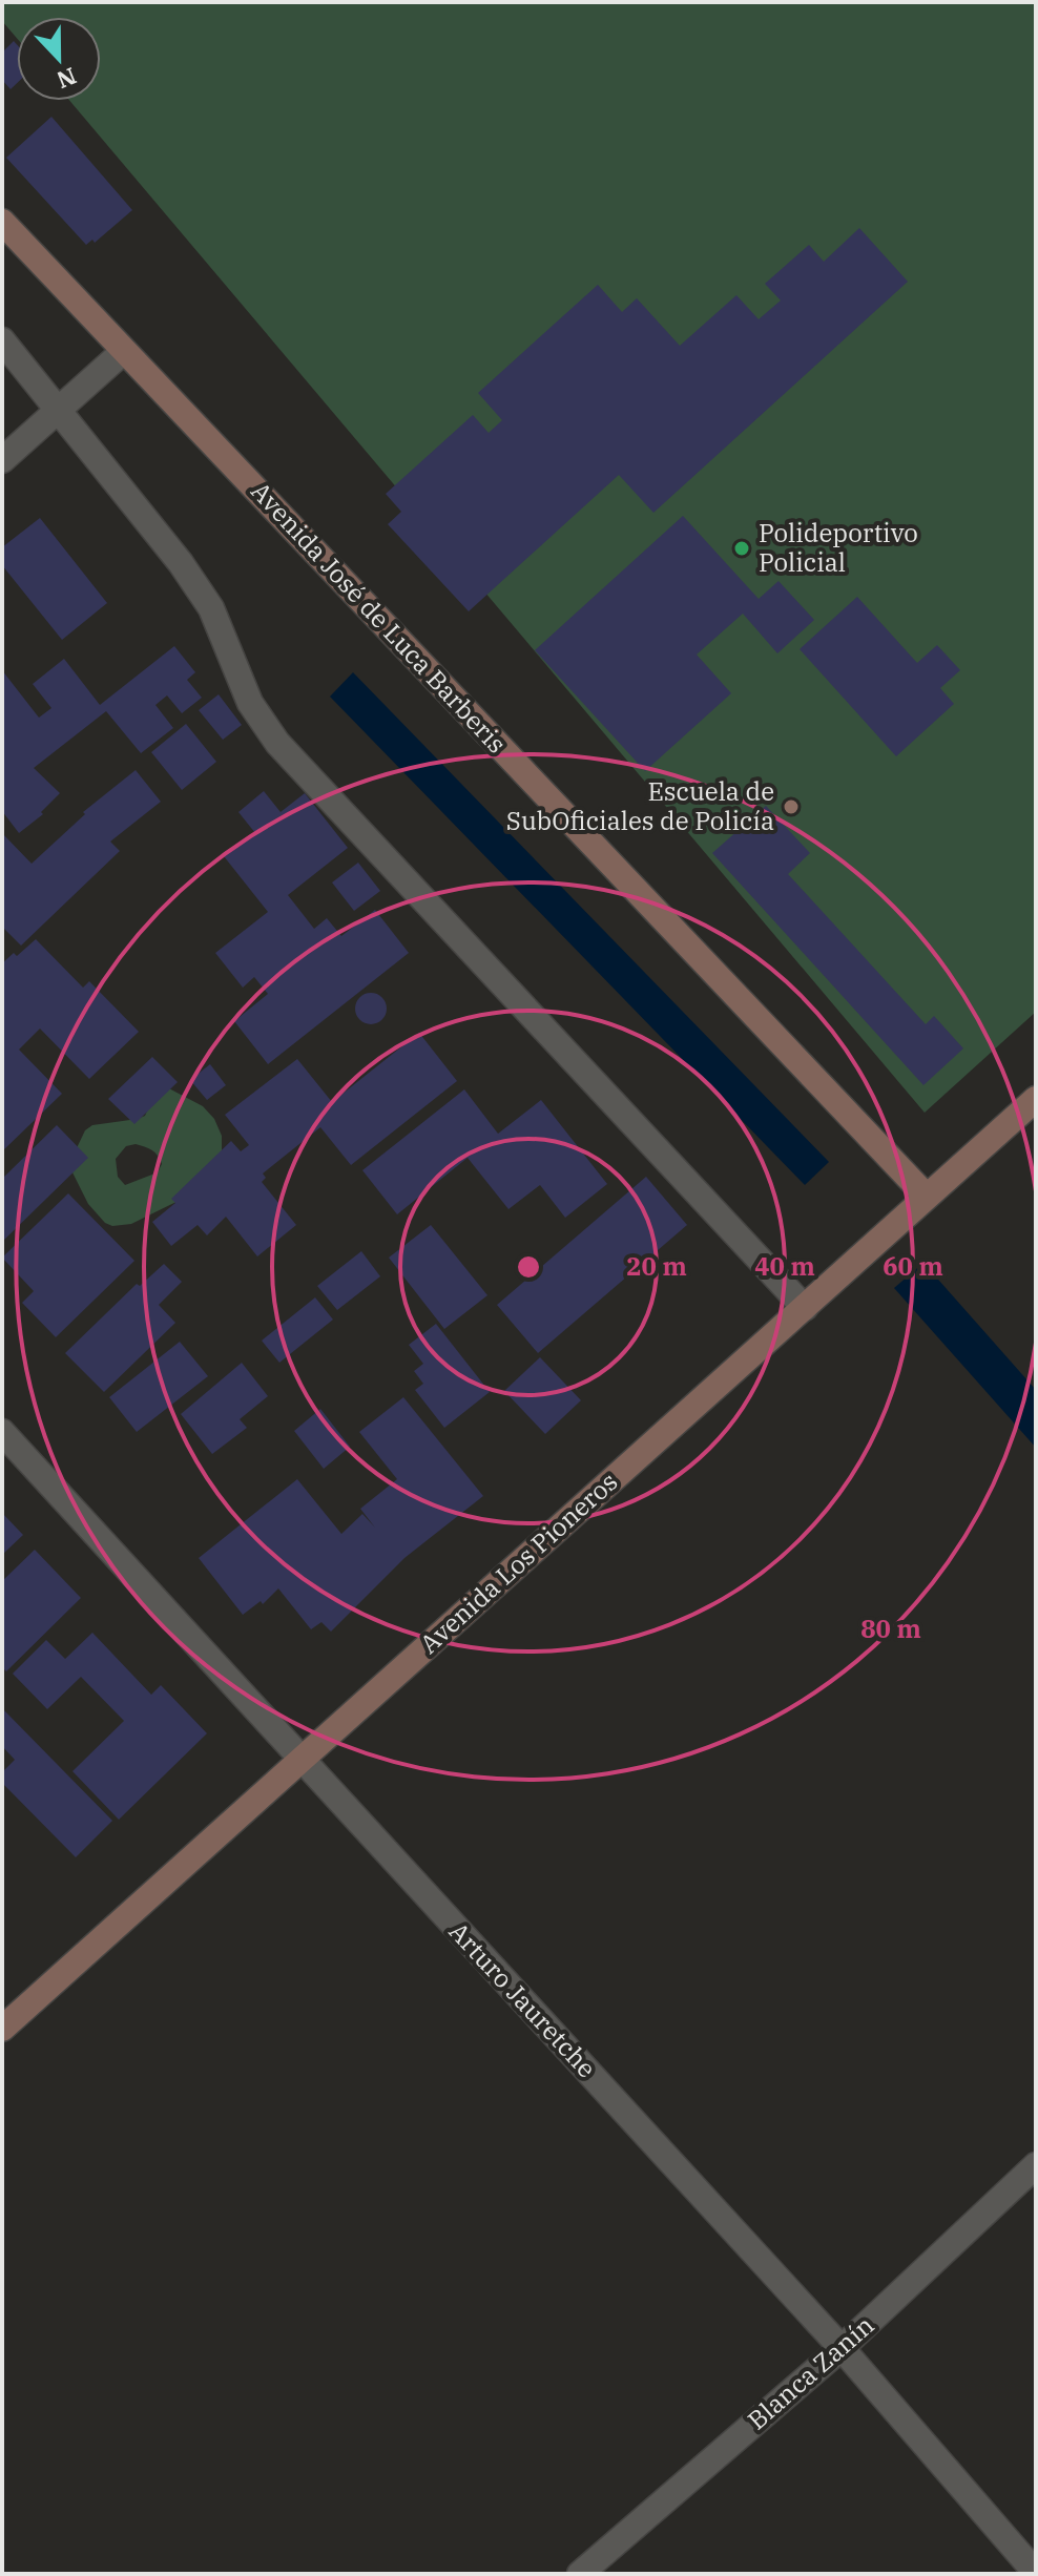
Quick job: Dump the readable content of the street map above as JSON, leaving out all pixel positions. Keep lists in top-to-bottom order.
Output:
{
  "streets": {
    "main road": ["Avenida José de Luca Barberis", "Avenida Los Pioneros"],
    "street": ["Arturo Jauretche", "Blanca Zanín"]
  },
  "crossings": [
    ["Avenida José de Luca Barberis", "Avenida Los Pioneros"],
    ["Avenida Los Pioneros", "Arturo Jauretche"],
    ["Arturo Jauretche", "Blanca Zanín"]
  ],
  "places": ["Polideportivo Policial", "Escuela de SubOficiales de Policía"],
  "north": "bottom",
  "rings": [
    "20 m",
    "40 m",
    "60 m",
    "80 m"
  ]
}
